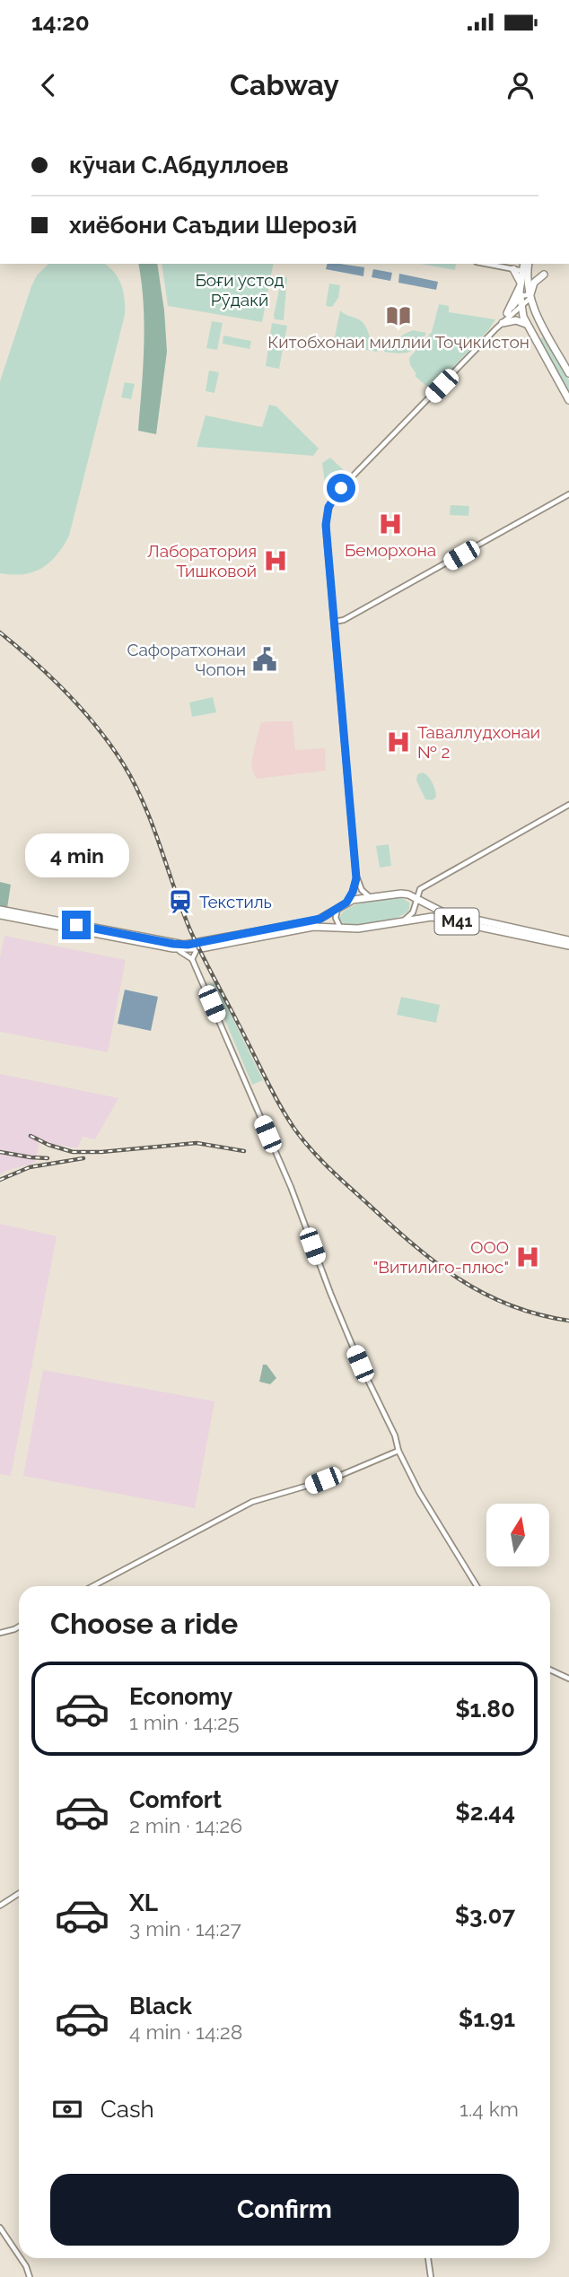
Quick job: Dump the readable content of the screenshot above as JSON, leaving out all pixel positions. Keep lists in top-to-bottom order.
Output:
{
  "streets": {
    "highway": ["M41"]
  },
  "parks": ["Боғи устод Рӯдакӣ"],
  "places": {
    "library": ["Китобхонаи миллии Тоҷикистон"],
    "hospital": [
      "Беморхона",
      "Лаборатория Тишковой",
      "Таваллудхонаи № 2",
      "ООО \"Витилиго-плюс\""
    ],
    "public building": ["Сафоратхонаи Чопон"],
    "station": ["Текстиль"]
  },
  "north": "top",
  "page": {
    "status": "14:20",
    "header": "Cabway",
    "banner": ["кӯчаи С.Абдуллоев", "хиёбони Саъдии Шерозӣ"],
    "bubble": "4 min",
    "heading": "Choose a ride",
    "list": [
      {
        "name": "Economy",
        "note": "1 min · 14:25",
        "value": "$1.80"
      },
      {
        "name": "Comfort",
        "note": "2 min · 14:26",
        "value": "$2.44"
      },
      {
        "name": "XL",
        "note": "3 min · 14:27",
        "value": "$3.07"
      },
      {
        "name": "Black",
        "note": "4 min · 14:28",
        "value": "$1.91"
      }
    ],
    "pay": ["Cash", "1.4 km"],
    "buttons": "Confirm"
  }
}
